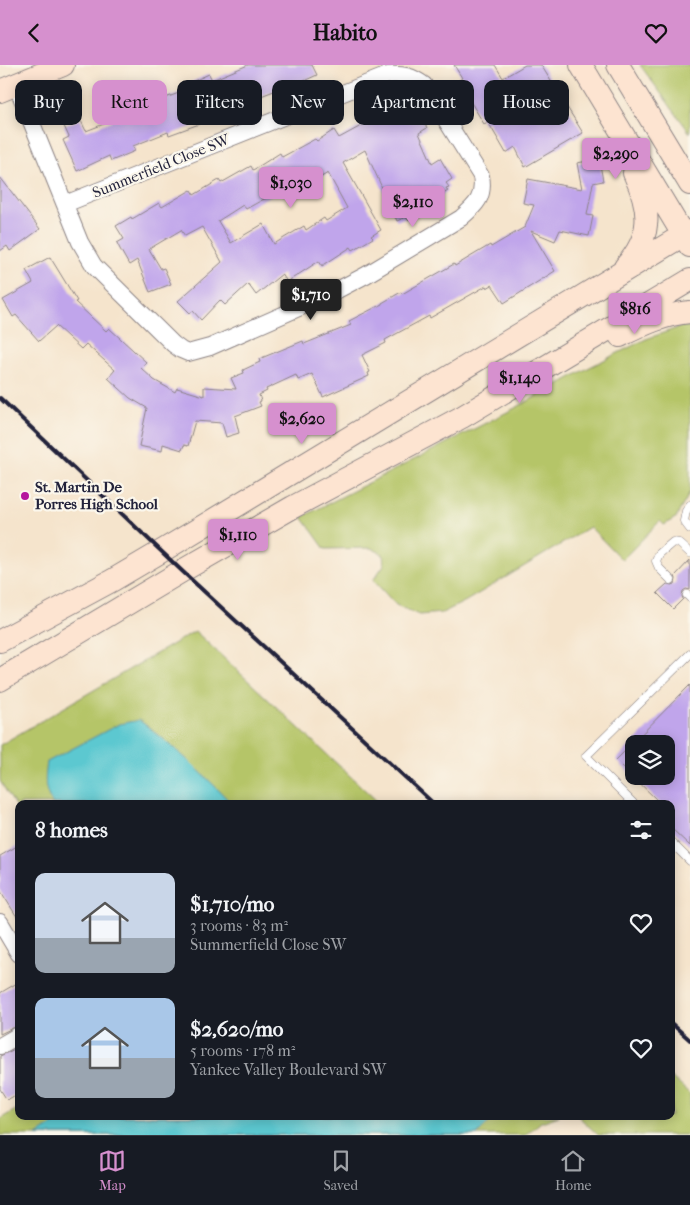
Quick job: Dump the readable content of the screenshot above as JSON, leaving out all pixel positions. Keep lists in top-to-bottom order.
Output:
{
  "streets": {
    "street": ["Summerfield Close SW"]
  },
  "places": ["St. Martin De Porres High School"],
  "page": {
    "header": "Habito",
    "chip": [
      "Buy",
      "Rent",
      "Filters",
      "New",
      "Apartment",
      "House"
    ],
    "price": [
      "$2,290",
      "$1,030",
      "$2,110",
      "$1,710",
      "$816",
      "$1,140",
      "$2,620",
      "$1,110"
    ],
    "heading": "8 homes",
    "list": [
      {
        "name": "$1,710/mo",
        "note": "3 rooms · 83 m² · Summerfield Close SW"
      },
      {
        "name": "$2,620/mo",
        "note": "5 rooms · 178 m² · Yankee Valley Boulevard SW"
      }
    ],
    "tabs": ["Map", "Saved", "Home"]
  }
}
